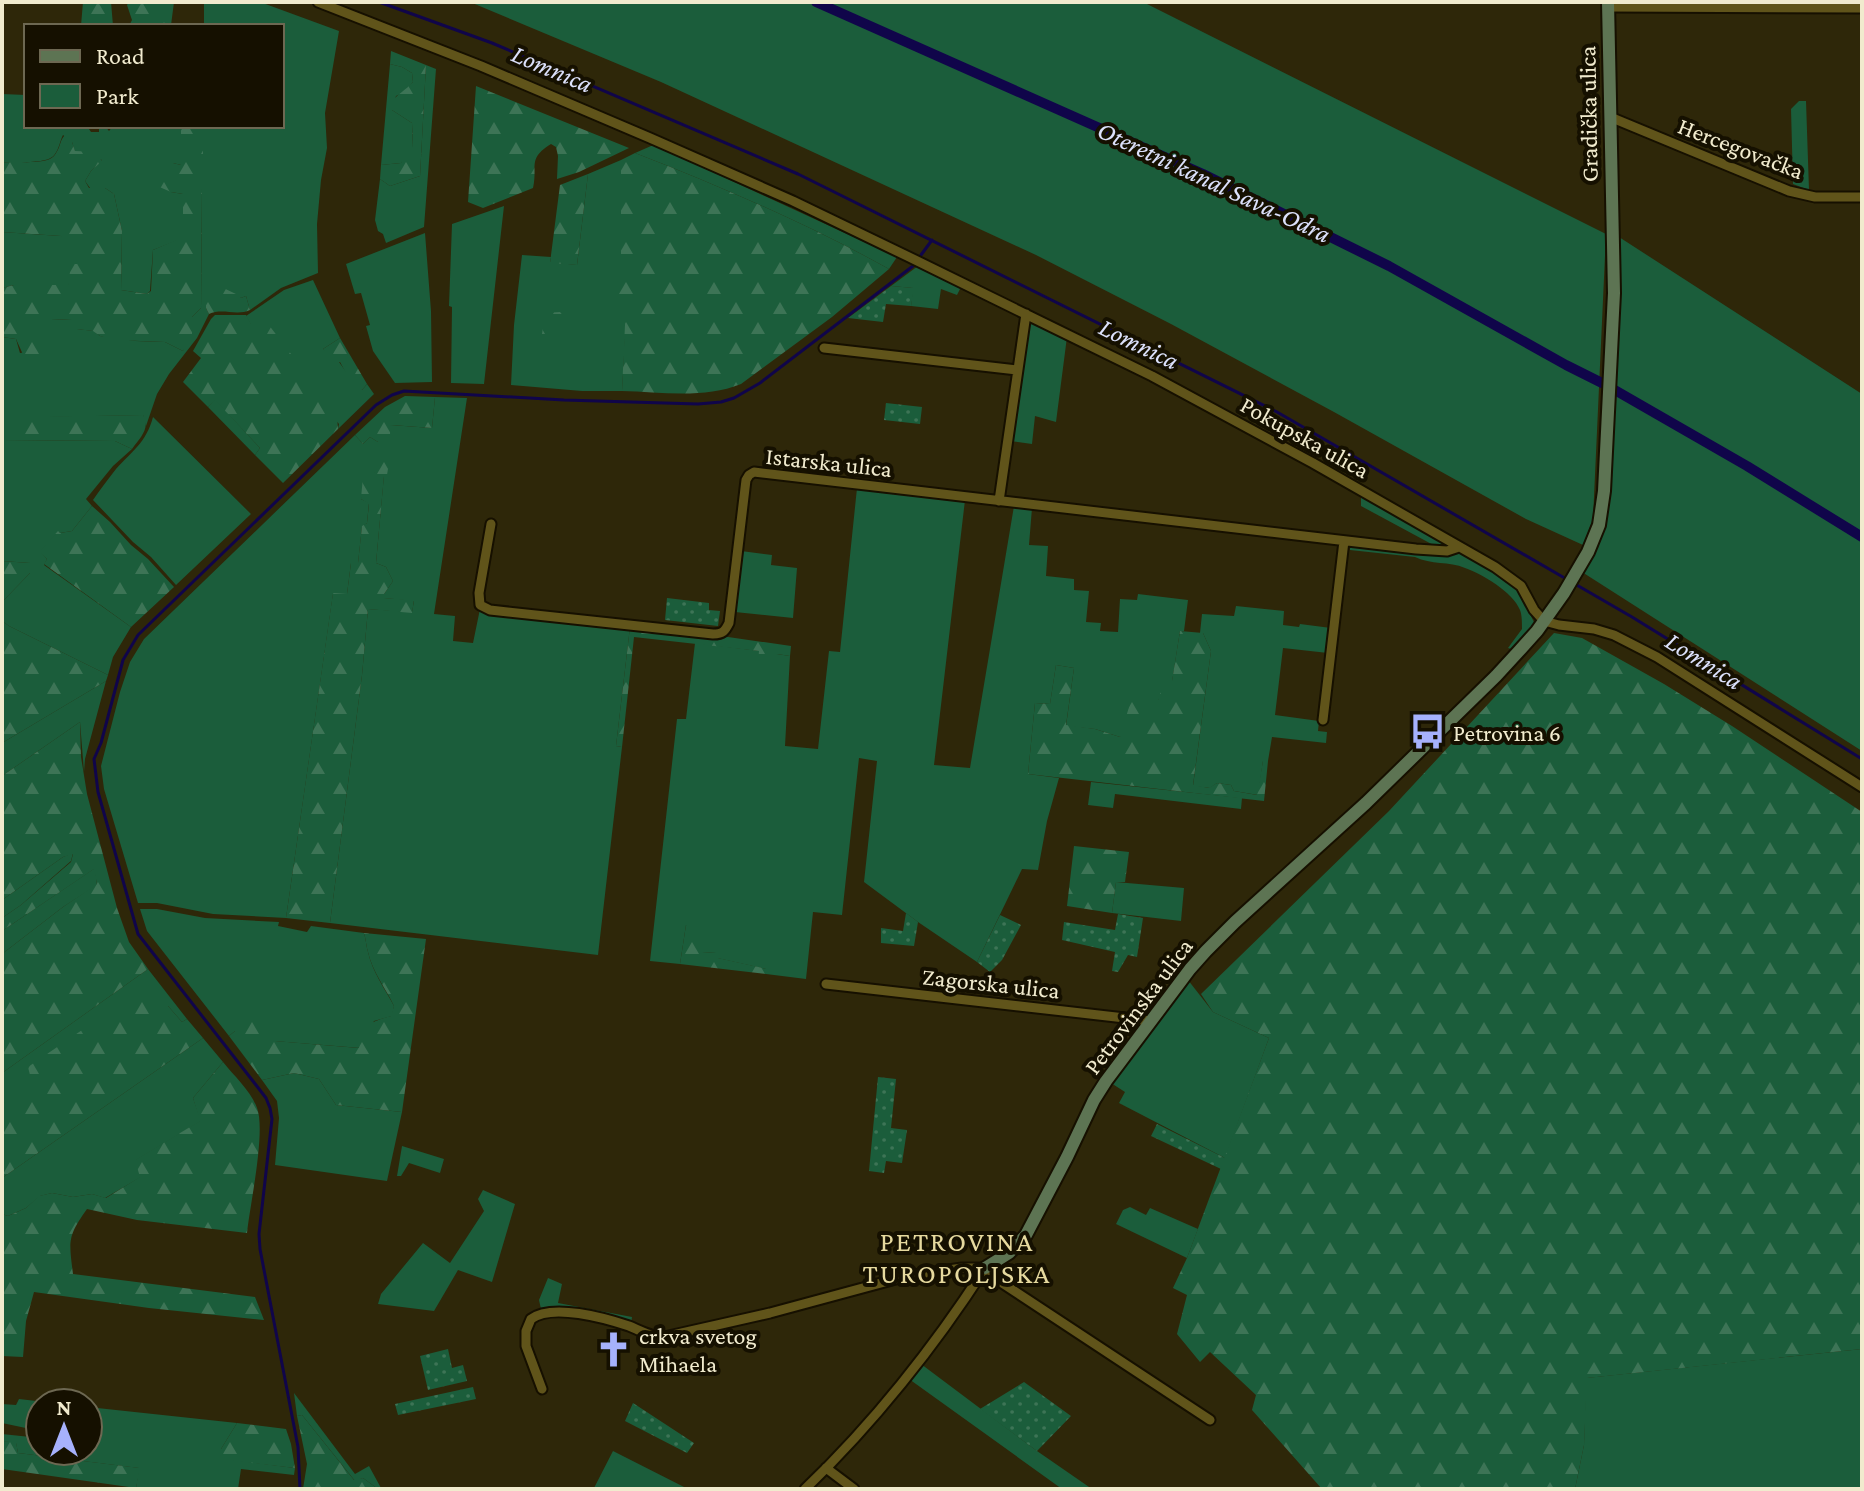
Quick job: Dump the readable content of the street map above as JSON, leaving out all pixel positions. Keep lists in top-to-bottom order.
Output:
{
  "streets": {
    "street": [
      "Gradička ulica",
      "Hercegovačka",
      "Pokupska ulica",
      "Istarska ulica",
      "Zagorska ulica",
      "Petrovinska ulica"
    ]
  },
  "crossings": [
    ["Gradička ulica", "Hercegovačka"],
    ["Gradička ulica", "Petrovinska ulica"],
    ["Pokupska ulica", "Istarska ulica"],
    ["Pokupska ulica", "Petrovinska ulica"],
    ["Zagorska ulica", "Petrovinska ulica"]
  ],
  "districts": ["PETROVINA TUROPOLJSKA"],
  "water": ["Lomnica", "Oteretni kanal Sava-Odra"],
  "places": {
    "bus stop": ["Petrovina 6"],
    "church": ["crkva svetog Mihaela"]
  },
  "legend": ["Road", "Park"],
  "north": "top"
}
